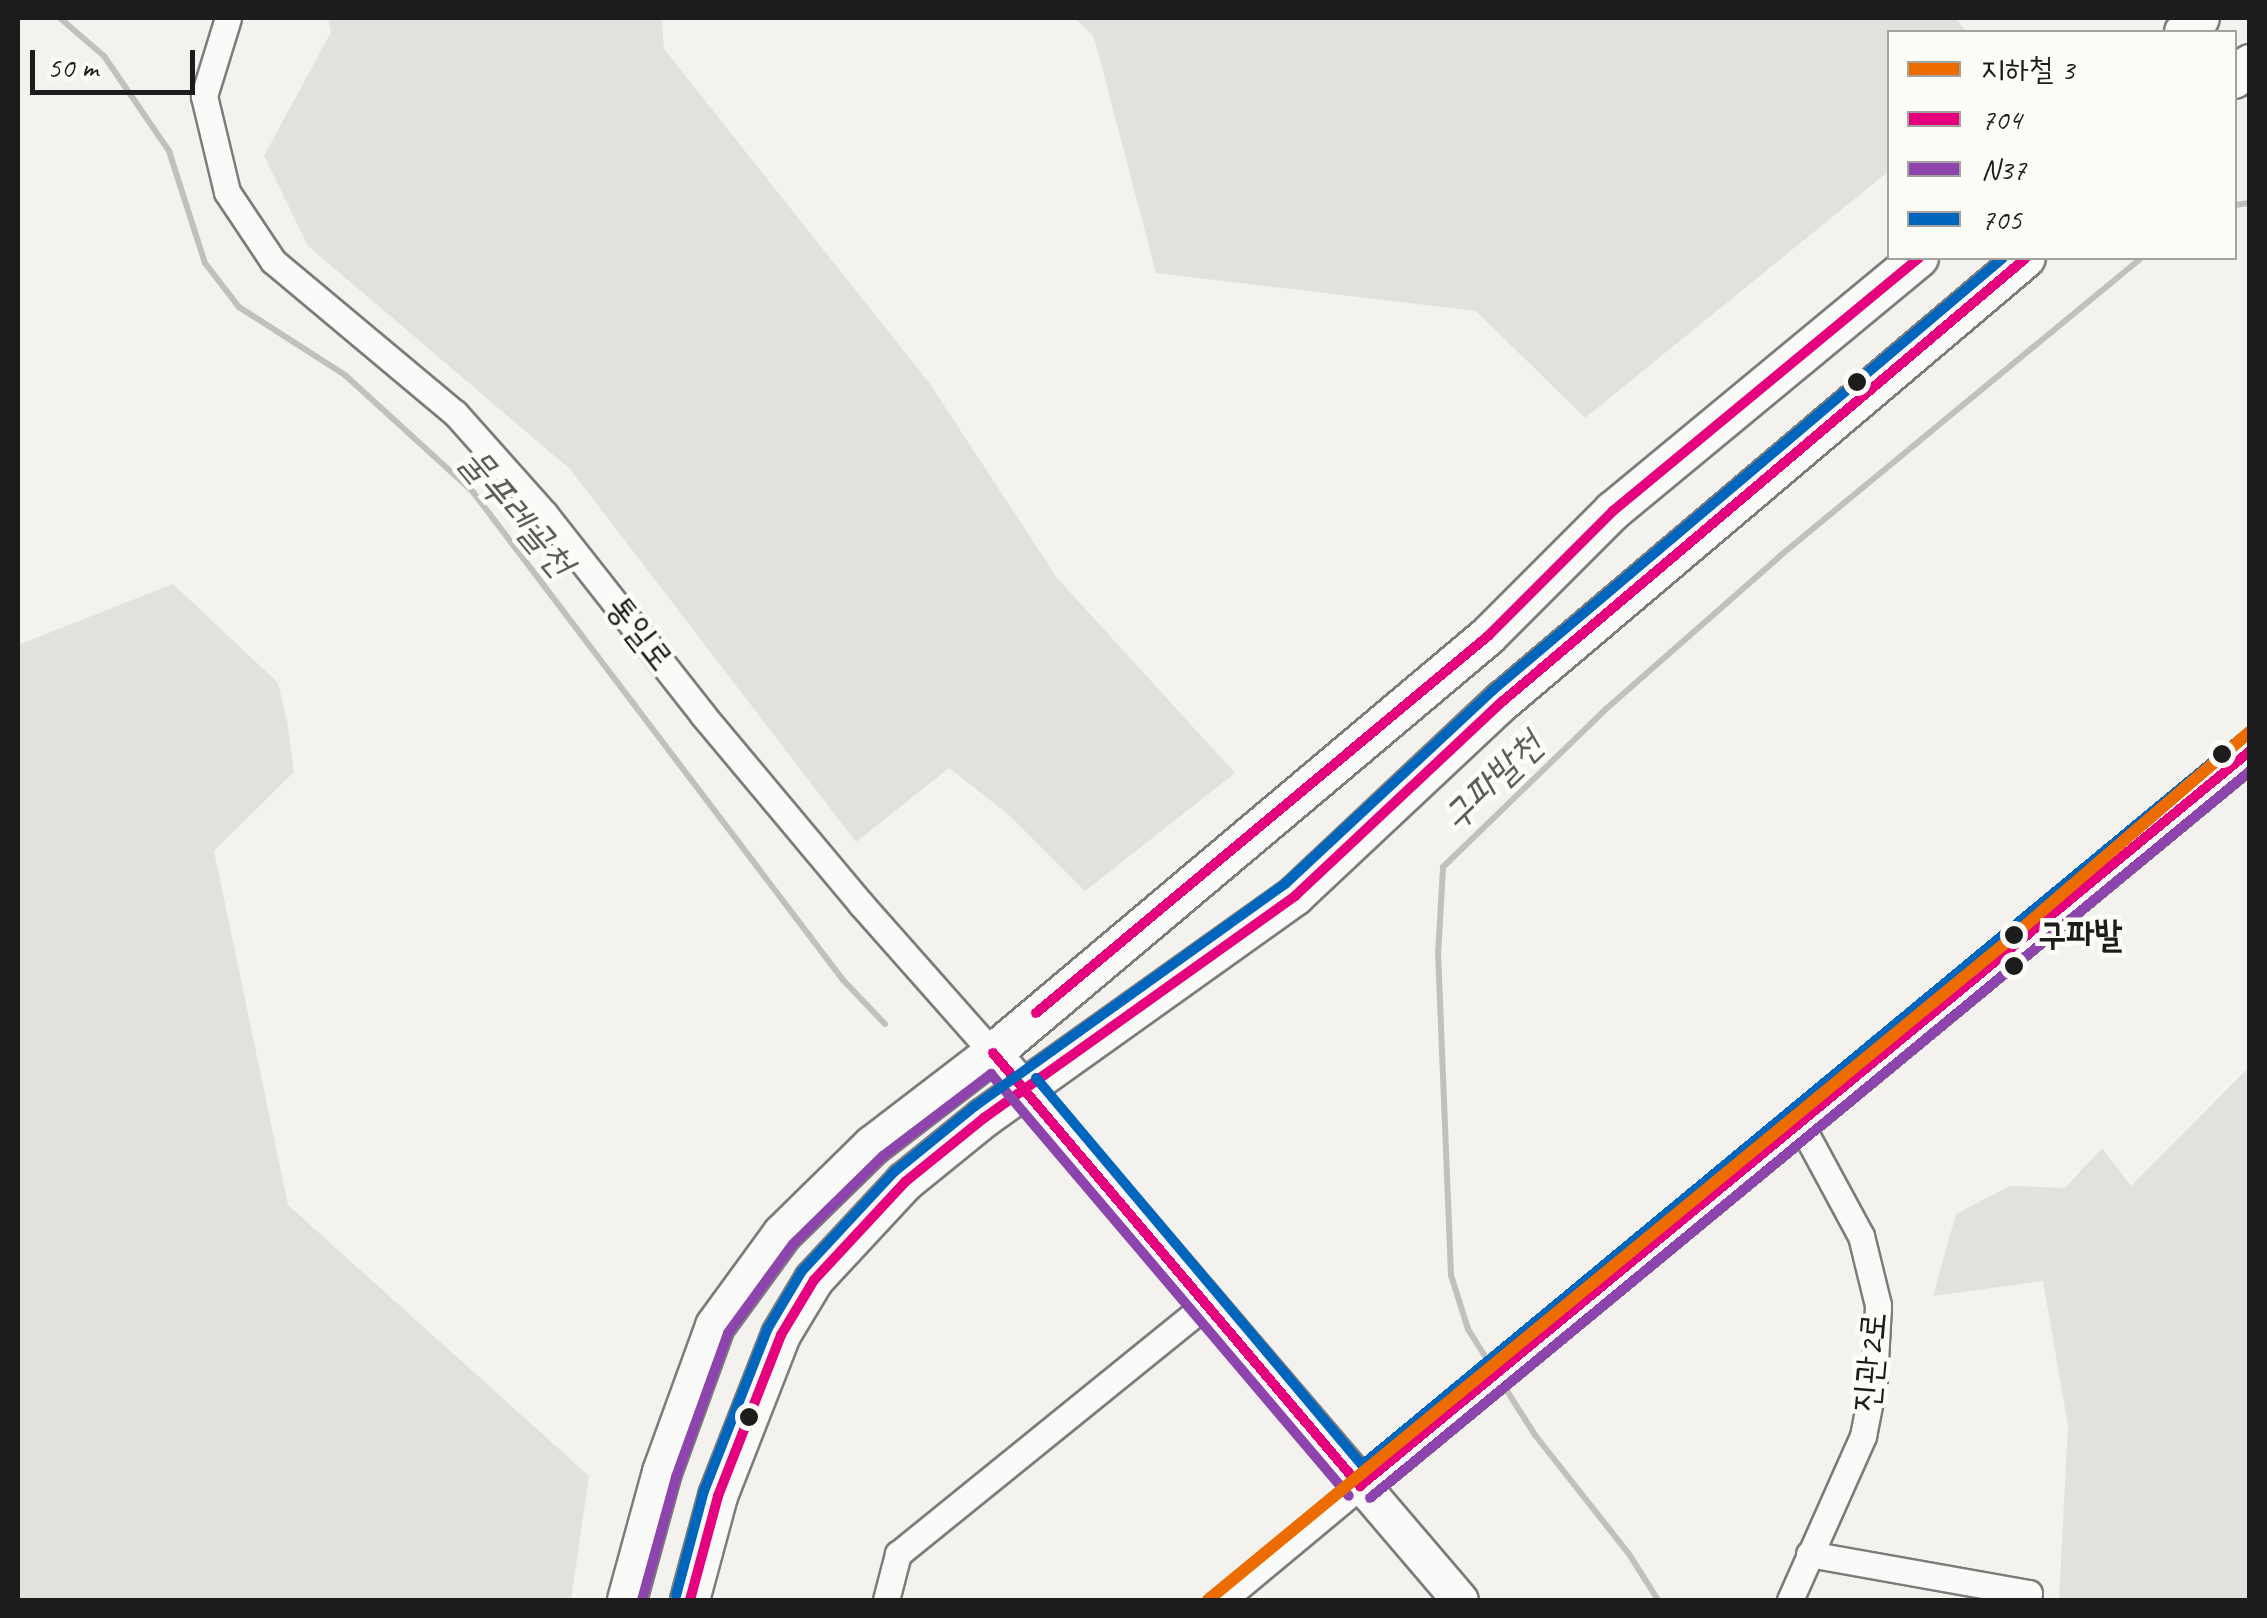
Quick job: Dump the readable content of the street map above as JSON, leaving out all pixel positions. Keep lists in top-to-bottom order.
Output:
{
  "streets": {
    "street": ["통일로", "진관2로"]
  },
  "water": ["물푸레골천", "구파발천"],
  "places": ["구파발"],
  "lines": [
    "transit line 704",
    "transit line 705",
    "metro line 3",
    "transit line N37"
  ],
  "legend": [
    "지하철 3",
    "704",
    "N37",
    "705"
  ],
  "scale_bar": "50 m"
}
